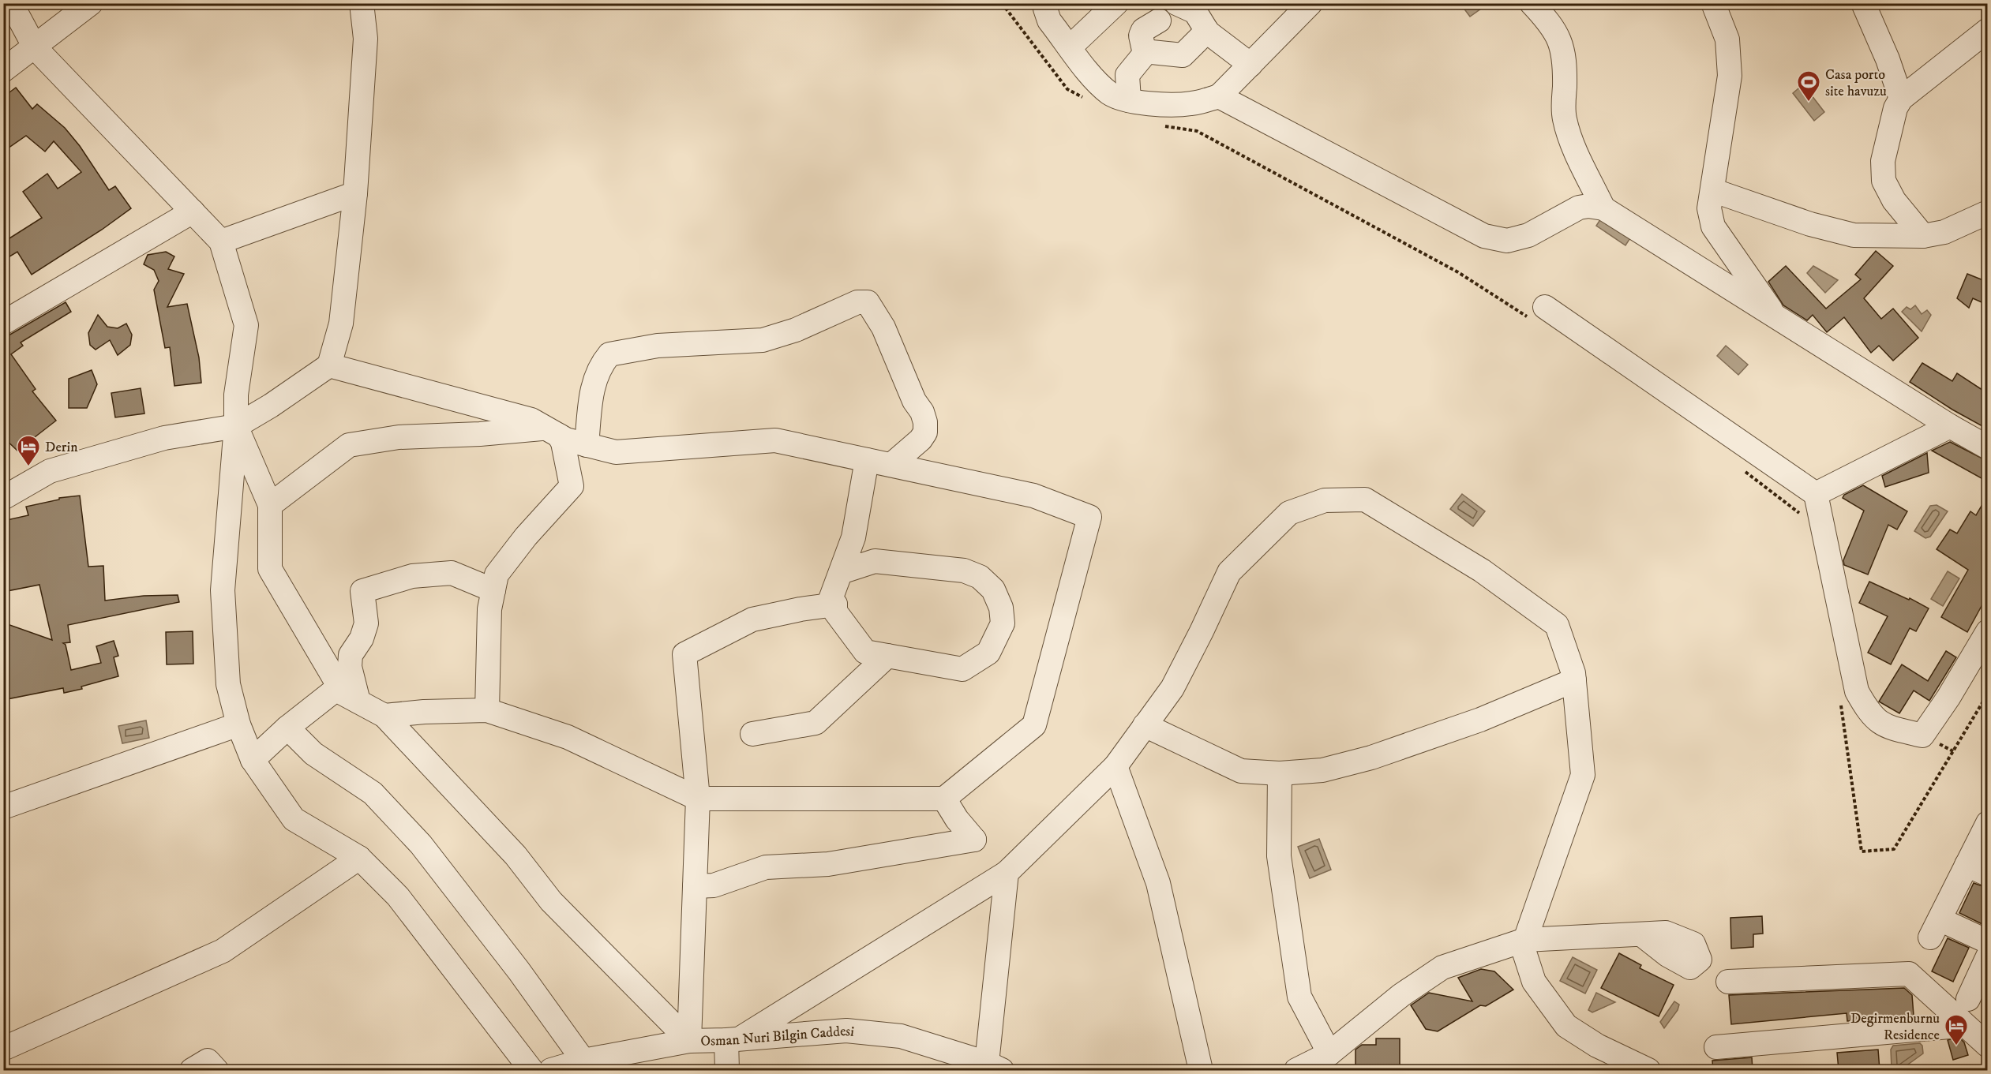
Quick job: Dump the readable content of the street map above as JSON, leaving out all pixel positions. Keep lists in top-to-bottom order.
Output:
{
  "streets": {
    "street": ["Osman Nuri Bilgin Caddesi"]
  },
  "places": {
    "sports": ["Casa porto site havuzu"],
    "hotel": ["Derin", "Degirmenburnu Residence"]
  }
}
